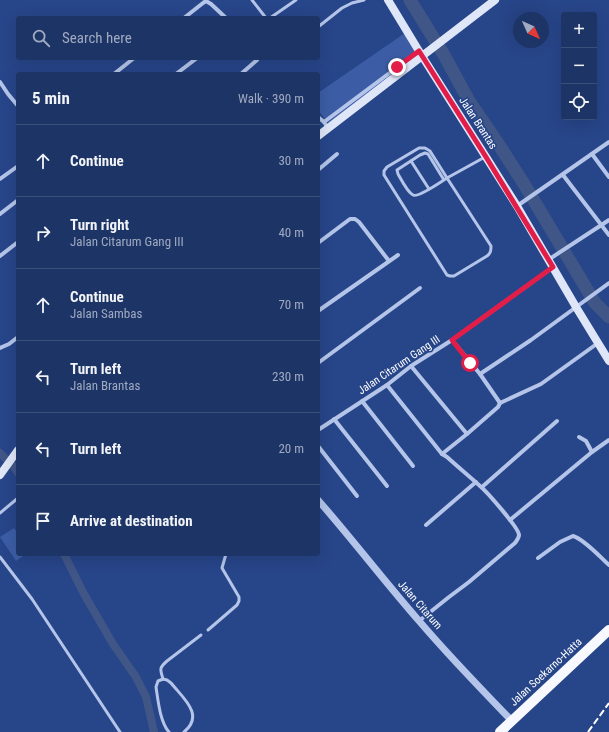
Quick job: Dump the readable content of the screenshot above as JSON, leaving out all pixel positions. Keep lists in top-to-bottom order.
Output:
{
  "streets": {
    "main road": ["Jalan Brantas", "Jalan Soekarno-Hatta"],
    "street": ["Jalan Citarum Gang III", "Jalan Citarum"]
  },
  "crossings": [
    ["Jalan Brantas", "Jalan Citarum Gang III"],
    ["Jalan Citarum", "Jalan Soekarno-Hatta"]
  ],
  "north": "bottom right",
  "page": {
    "map_buttons": ["+", "−"],
    "search": "Search here",
    "heading": ["5 min", "Walk · 390 m"],
    "list": [
      ["Continue", "30 m"],
      ["Turn right", "Jalan Citarum Gang III", "40 m"],
      ["Continue", "Jalan Sambas", "70 m"],
      ["Turn left", "Jalan Brantas", "230 m"],
      ["Turn left", "20 m"],
      "Arrive at destination"
    ]
  }
}
